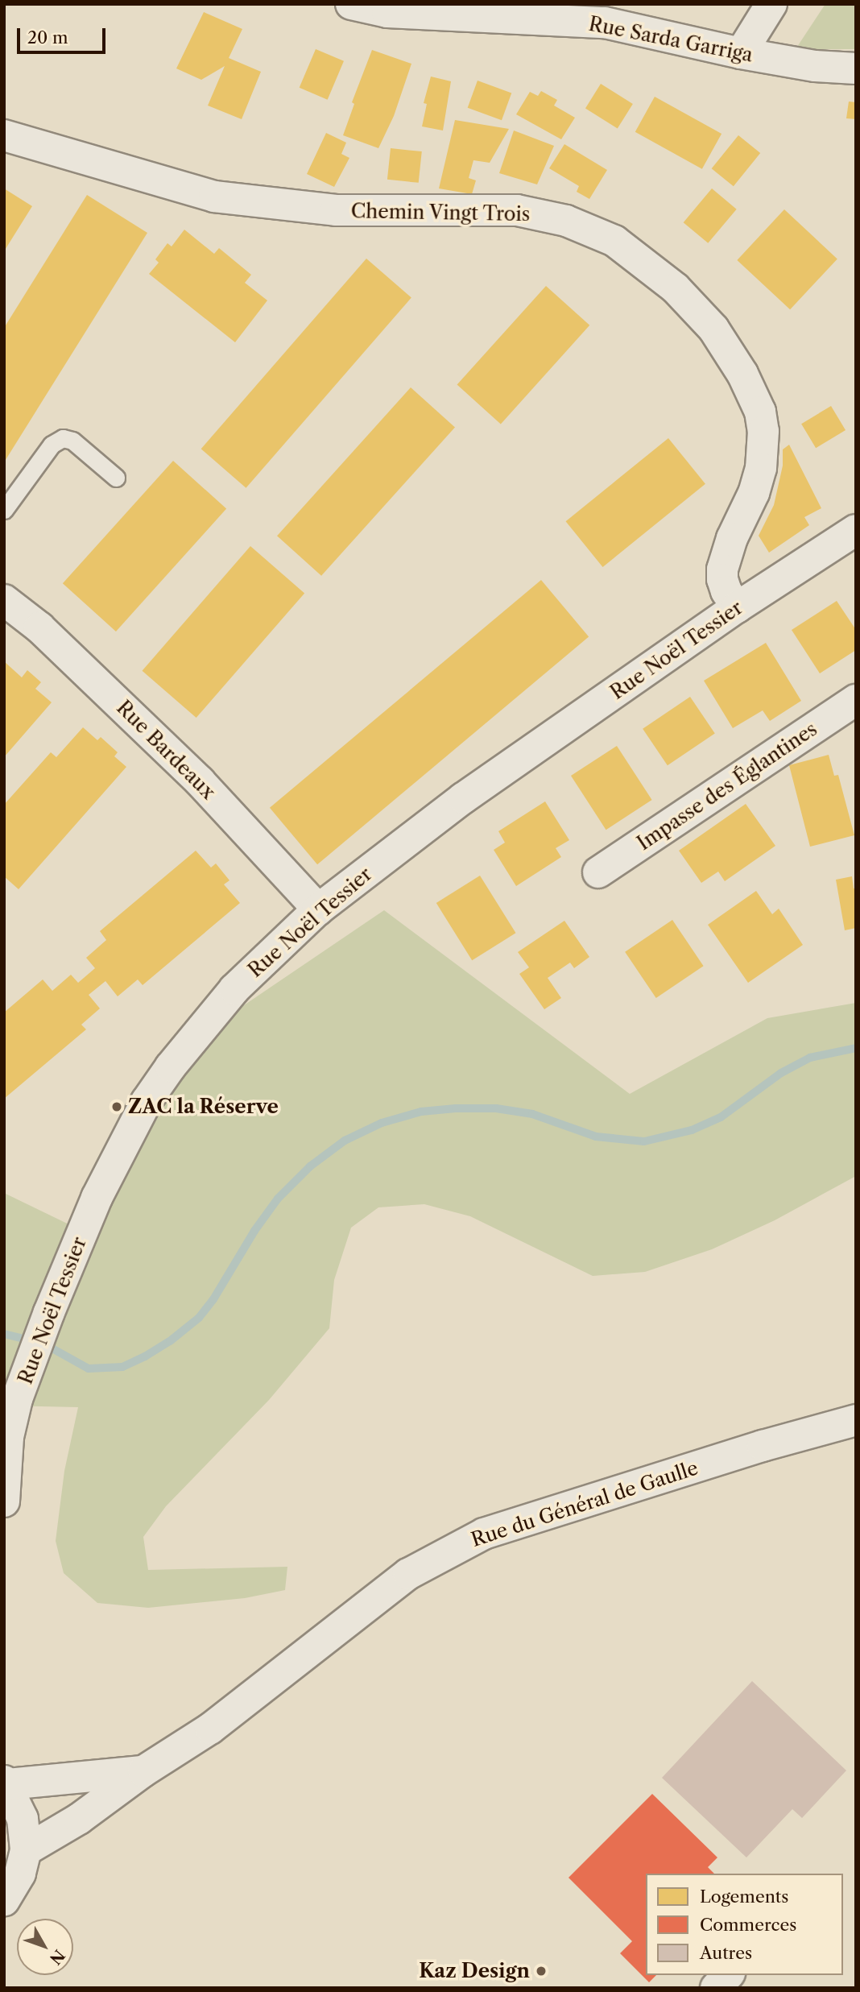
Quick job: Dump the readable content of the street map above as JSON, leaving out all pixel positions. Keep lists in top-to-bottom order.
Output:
{
  "streets": {
    "street": [
      "Rue Sarda Garriga",
      "Chemin Vingt Trois",
      "Rue Noël Tessier",
      "Rue Bardeaux",
      "Impasse des Églantines",
      "Rue du Général de Gaulle"
    ]
  },
  "crossings": [
    ["Chemin Vingt Trois", "Rue Noël Tessier"],
    ["Rue Noël Tessier", "Rue Bardeaux"]
  ],
  "places": ["ZAC la Réserve", "Kaz Design"],
  "legend": ["Logements", "Commerces", "Autres"],
  "scale_bar": "20 m",
  "north": "bottom right"
}
